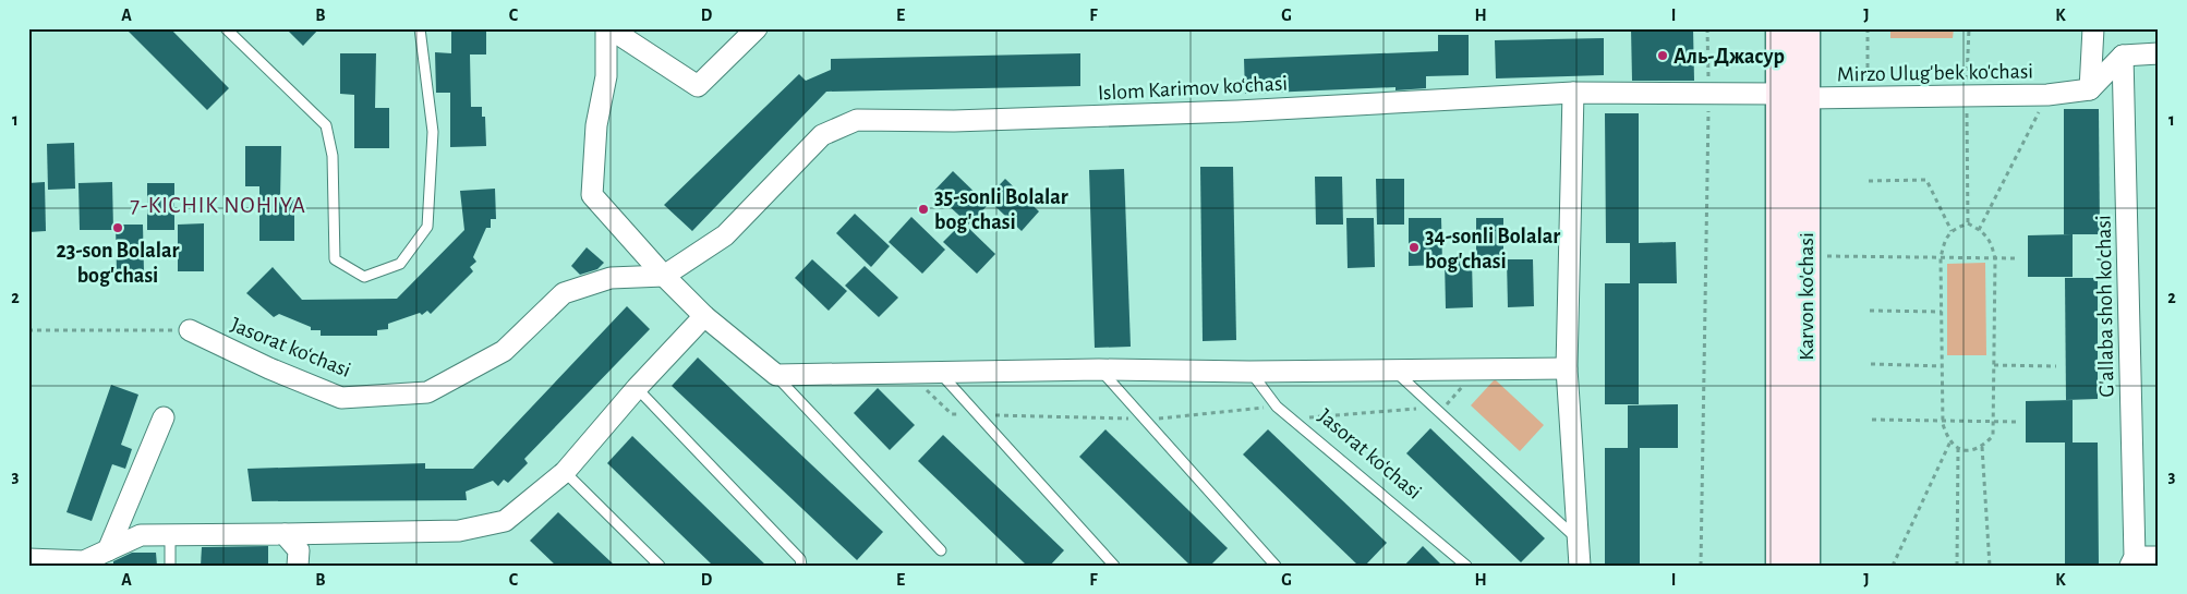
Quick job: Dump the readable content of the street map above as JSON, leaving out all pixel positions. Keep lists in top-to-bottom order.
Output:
{
  "streets": {
    "main road": ["Karvon ko'chasi"],
    "street": [
      "Mirzo Ulug'bek ko'chasi",
      "Islom Karimov ko‘chasi",
      "G'allaba shoh ko'chasi",
      "Jasorat ko‘chasi"
    ]
  },
  "crossings": [
    ["Mirzo Ulug'bek ko'chasi", "Islom Karimov ko‘chasi"],
    ["Mirzo Ulug'bek ko'chasi", "Karvon ko'chasi"],
    ["Islom Karimov ko‘chasi", "Karvon ko'chasi"],
    ["Islom Karimov ko‘chasi", "Jasorat ko‘chasi"]
  ],
  "districts": ["7-KICHIK NOHIYA"],
  "places": [
    "Аль-Джасур",
    "35-sonli Bolalar bog'chasi",
    "23-son Bolalar bog'chasi",
    "34-sonli Bolalar bog'chasi"
  ],
  "grid": {
    "columns": [
      "A",
      "B",
      "C",
      "D",
      "E",
      "F",
      "G",
      "H",
      "I",
      "J",
      "K"
    ],
    "rows": ["1", "2", "3"]
  }
}
